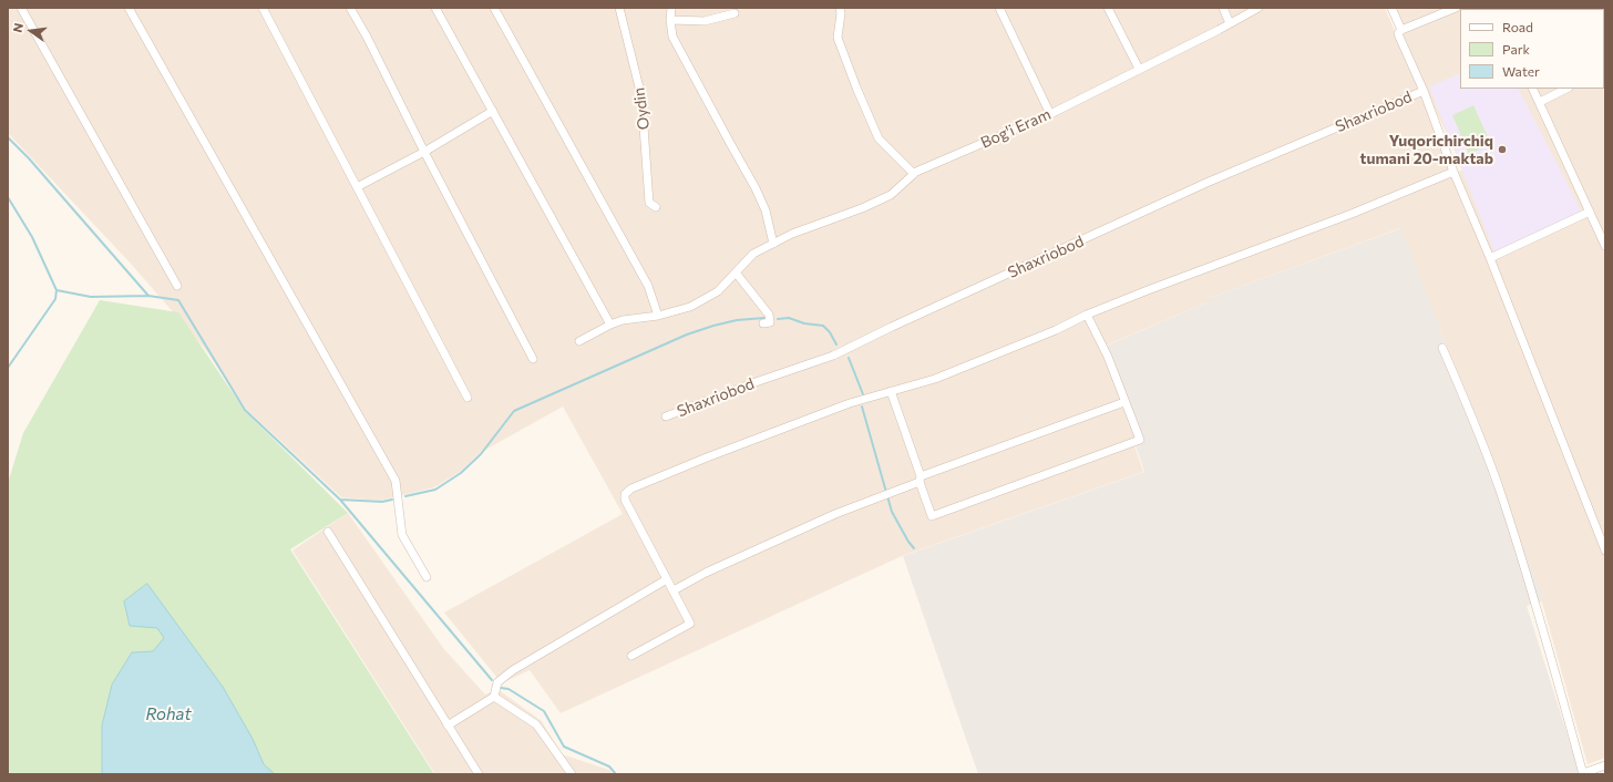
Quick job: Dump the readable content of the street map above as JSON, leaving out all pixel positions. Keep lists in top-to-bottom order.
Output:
{
  "streets": {
    "street": ["Oydin", "Shaxriobod", "Bog'i Eram"]
  },
  "water": ["Rohat"],
  "places": ["Yuqorichirchiq tumani 20-maktab"],
  "legend": ["Road", "Park", "Water"],
  "north": "left"
}
